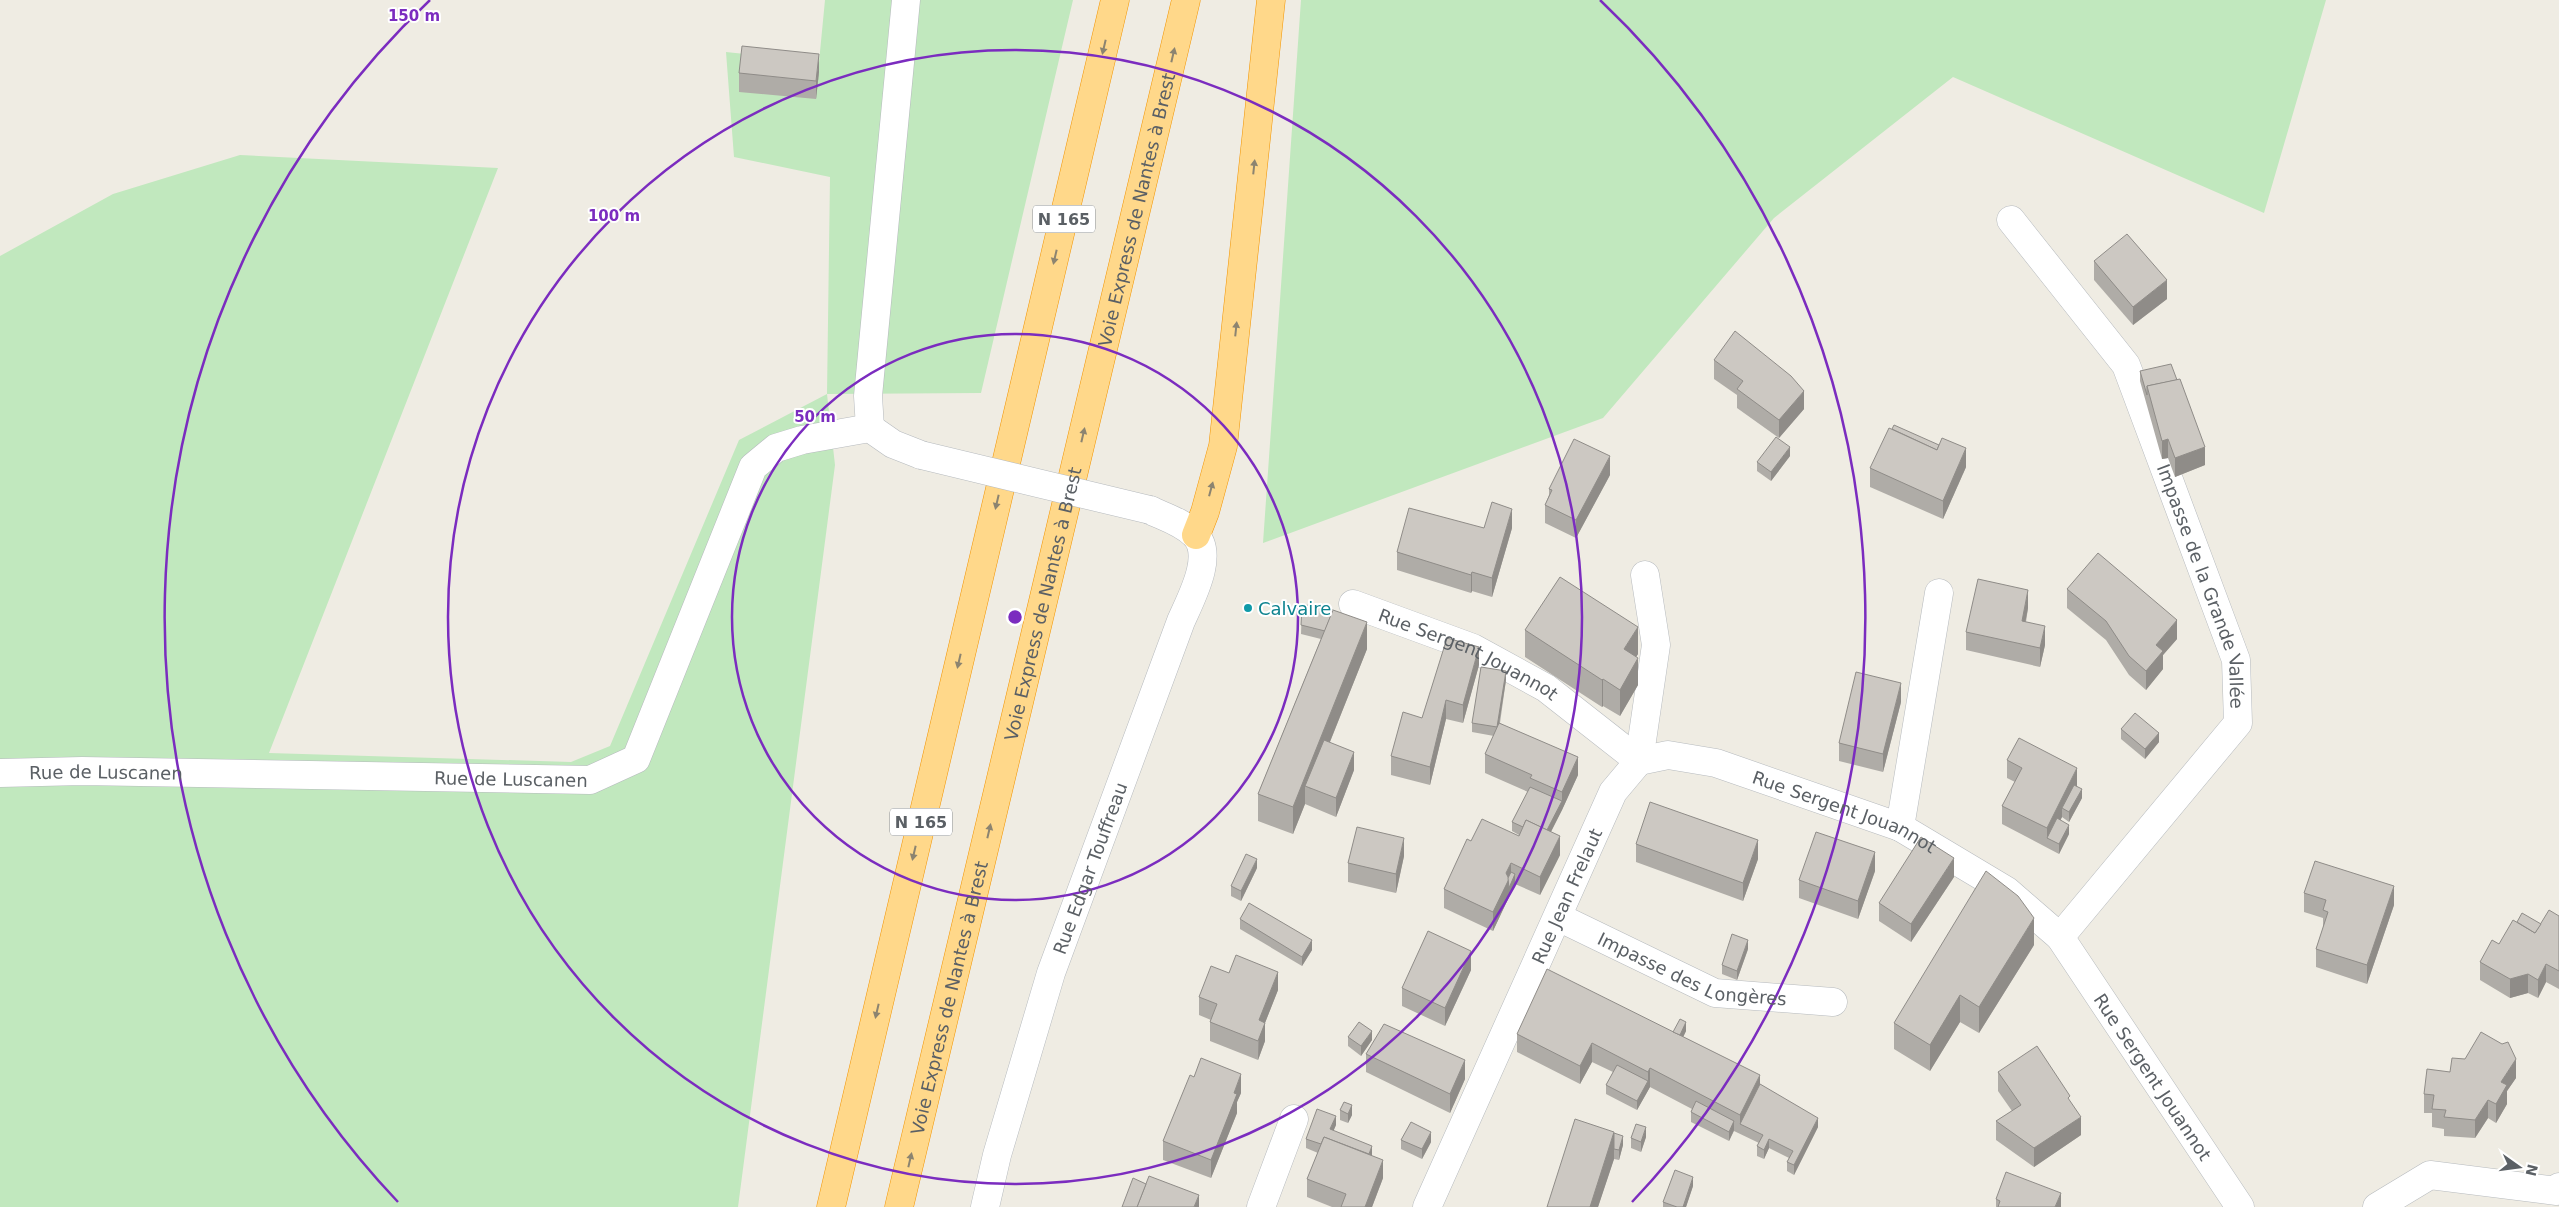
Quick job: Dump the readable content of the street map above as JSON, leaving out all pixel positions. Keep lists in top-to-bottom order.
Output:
{
  "streets": {
    "highway": ["Voie Express de Nantes à Brest", "N 165"],
    "street": [
      "Impasse de la Grande Vallée",
      "Rue Sergent Jouannot",
      "Rue de Luscanen",
      "Rue Edgar Touffreau",
      "Rue Jean Frelaut",
      "Impasse des Longères"
    ]
  },
  "crossings": [
    ["Impasse de la Grande Vallée", "Rue Sergent Jouannot"],
    ["Rue Sergent Jouannot", "Rue Jean Frelaut"],
    ["Rue Jean Frelaut", "Impasse des Longères"]
  ],
  "places": ["Calvaire"],
  "north": "right",
  "rings": ["150 m", "100 m", "50 m"]
}
